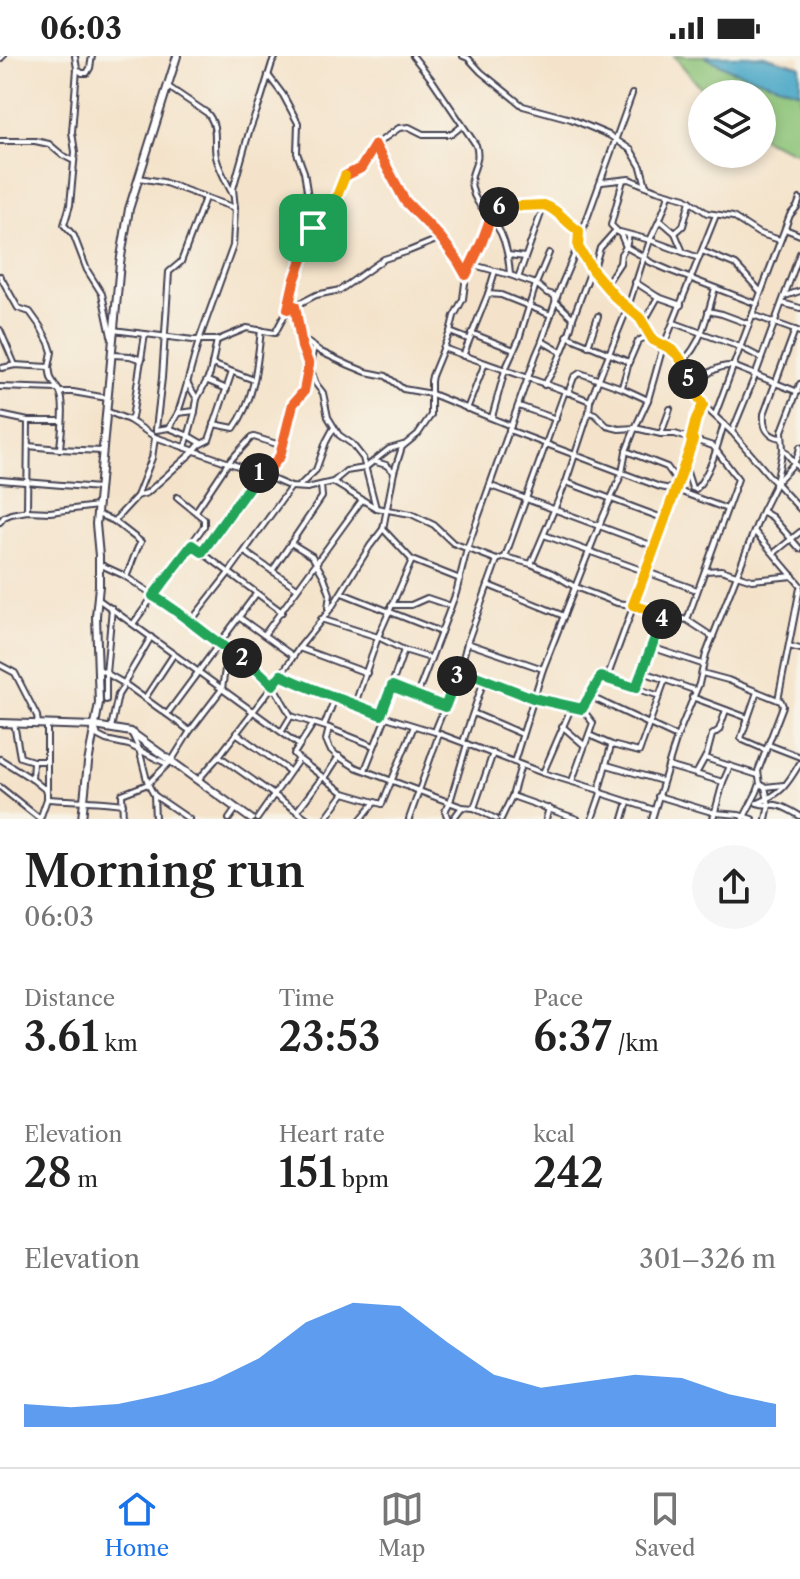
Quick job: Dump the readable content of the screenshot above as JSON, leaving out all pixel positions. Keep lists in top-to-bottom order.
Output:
{
  "page": {
    "status": "06:03",
    "pins": [
      "6",
      "5",
      "1",
      "4",
      "2",
      "3"
    ],
    "heading": ["Morning run", "06:03"],
    "stats": [
      ["Distance", "3.61 km"],
      ["Time", "23:53"],
      ["Pace", "6:37 /km"],
      ["Elevation", "28 m"],
      ["Heart rate", "151 bpm"],
      ["kcal", "242"]
    ],
    "chart": ["Elevation", "301–326 m"],
    "tabs": ["Home", "Map", "Saved"]
  }
}
